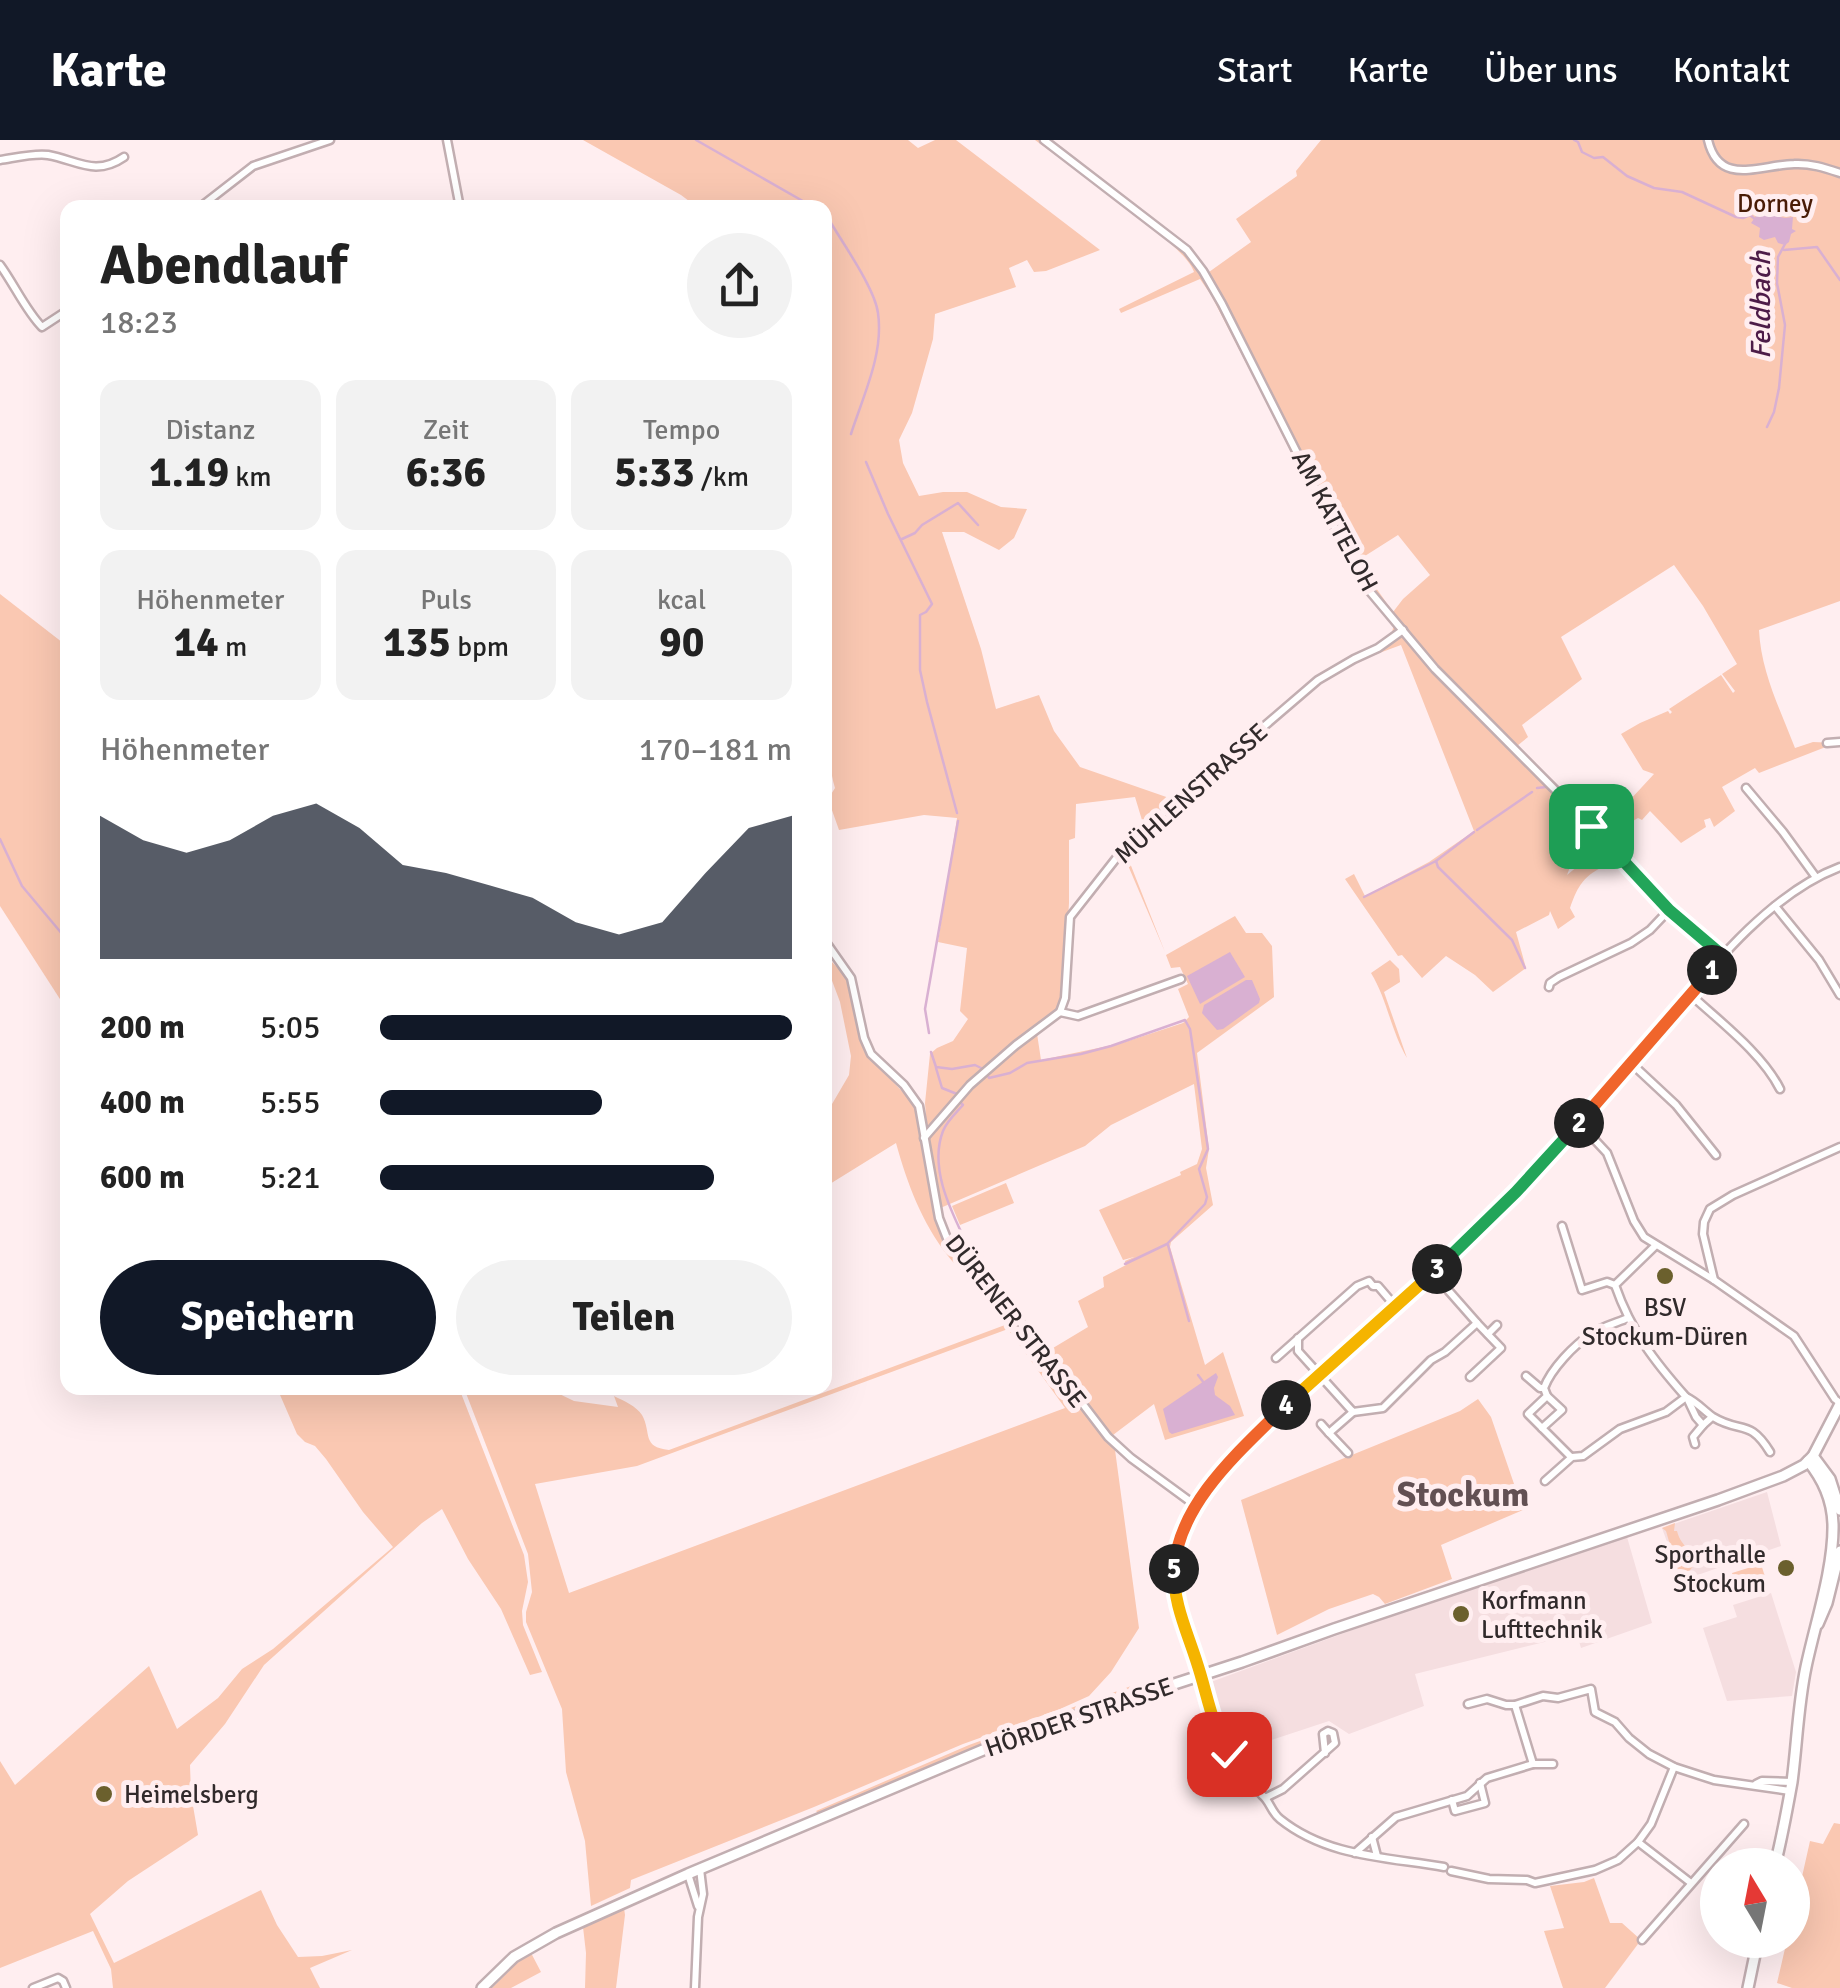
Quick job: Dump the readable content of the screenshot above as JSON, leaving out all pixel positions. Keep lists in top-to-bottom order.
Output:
{
  "streets": {
    "main road": ["HÖRDER STRASSE"],
    "street": ["AM KATTELOH", "MÜHLENSTRASSE", "DÜRENER STRASSE"]
  },
  "crossings": [
    ["AM KATTELOH", "MÜHLENSTRASSE"]
  ],
  "districts": ["Stockum"],
  "water": ["Feldbach"],
  "parks": ["Dorney"],
  "places": [
    "BSV Stockum-Düren",
    "Sporthalle Stockum",
    "Korfmann Lufttechnik",
    "Heimelsberg"
  ],
  "north": "top",
  "page": {
    "header": "Karte",
    "nav": [
      "Start",
      "Karte",
      "Über uns",
      "Kontakt"
    ],
    "heading": ["Abendlauf", "18:23"],
    "stats": [
      ["Distanz", "1.19 km"],
      ["Zeit", "6:36"],
      ["Tempo", "5:33 /km"],
      ["Höhenmeter", "14 m"],
      ["Puls", "135 bpm"],
      ["kcal", "90"]
    ],
    "chart": ["Höhenmeter", "170–181 m"],
    "pins": [
      "1",
      "2",
      "3",
      "4",
      "5"
    ],
    "list": [
      {
        "name": "200 m",
        "note": "5:05"
      },
      {
        "name": "400 m",
        "note": "5:55"
      },
      {
        "name": "600 m",
        "note": "5:21"
      }
    ],
    "buttons": ["Speichern", "Teilen"]
  }
}
